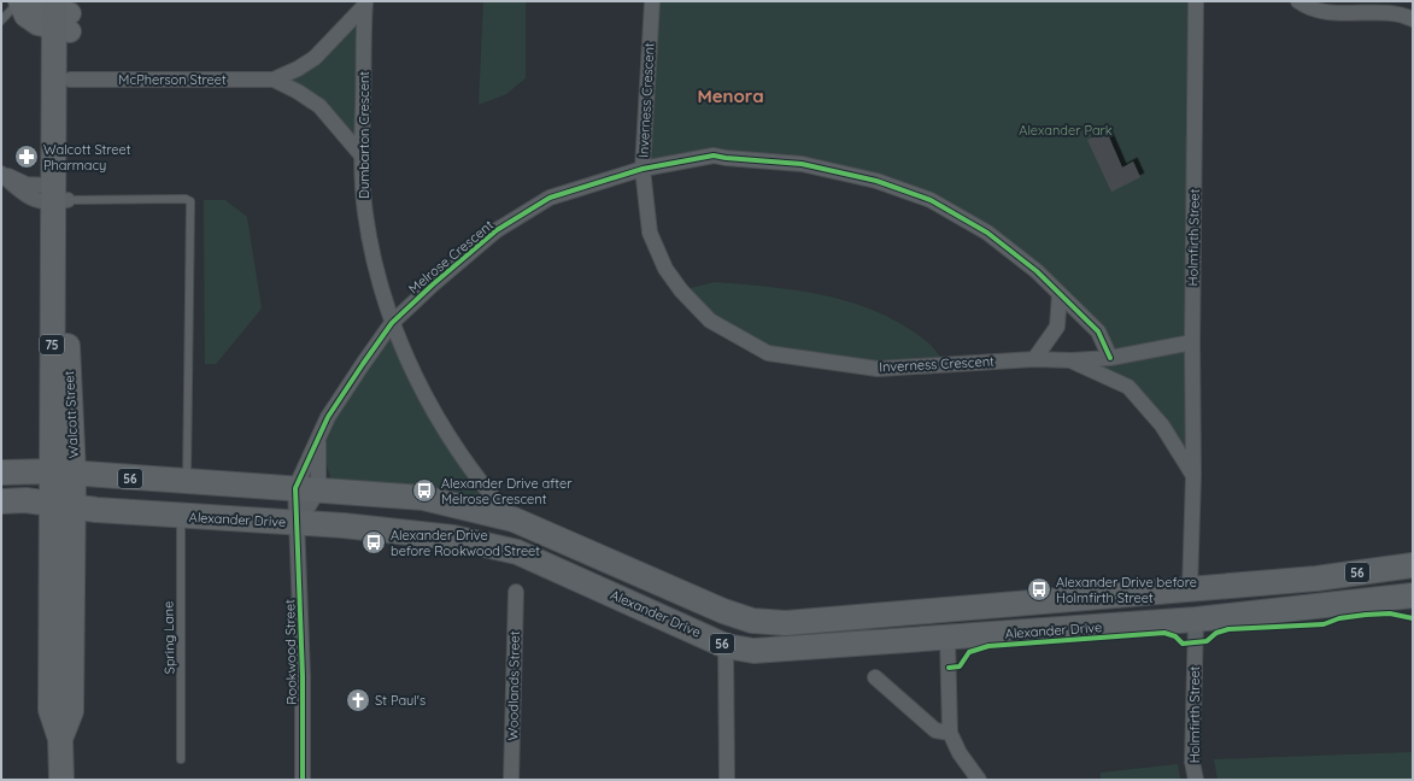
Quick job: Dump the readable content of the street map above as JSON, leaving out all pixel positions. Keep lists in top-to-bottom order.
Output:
{
  "streets": {
    "main road": [
      "75",
      "Walcott Street",
      "56",
      "Alexander Drive"
    ],
    "street": [
      "McPherson Street",
      "Inverness Crescent",
      "Dumbarton Crescent",
      "Holmfirth Street",
      "Melrose Crescent",
      "Rookwood Street",
      "Woodlands Street"
    ],
    "lane": ["Spring Lane"]
  },
  "crossings": [
    ["McPherson Street", "Dumbarton Crescent"],
    ["McPherson Street", "Walcott Street"],
    ["Inverness Crescent", "Holmfirth Street"],
    ["Inverness Crescent", "Melrose Crescent"],
    ["Dumbarton Crescent", "Melrose Crescent"],
    ["Dumbarton Crescent", "56"],
    ["Holmfirth Street", "56"],
    ["Holmfirth Street", "Alexander Drive"],
    ["Melrose Crescent", "56"],
    ["Melrose Crescent", "Alexander Drive"],
    ["Melrose Crescent", "Rookwood Street"],
    ["Walcott Street", "56"],
    ["Walcott Street", "Alexander Drive"],
    ["56", "Alexander Drive"],
    ["Alexander Drive", "Spring Lane"],
    ["Alexander Drive", "Rookwood Street"]
  ],
  "districts": ["Menora"],
  "parks": ["Alexander Park"],
  "places": {
    "pharmacy": ["Walcott Street Pharmacy"],
    "bus stop": ["Alexander Drive after Melrose Crescent", "Alexander Drive before Rookwood Street", "Alexander Drive before Holmfirth Street"],
    "church": ["St Paul's"]
  }
}
